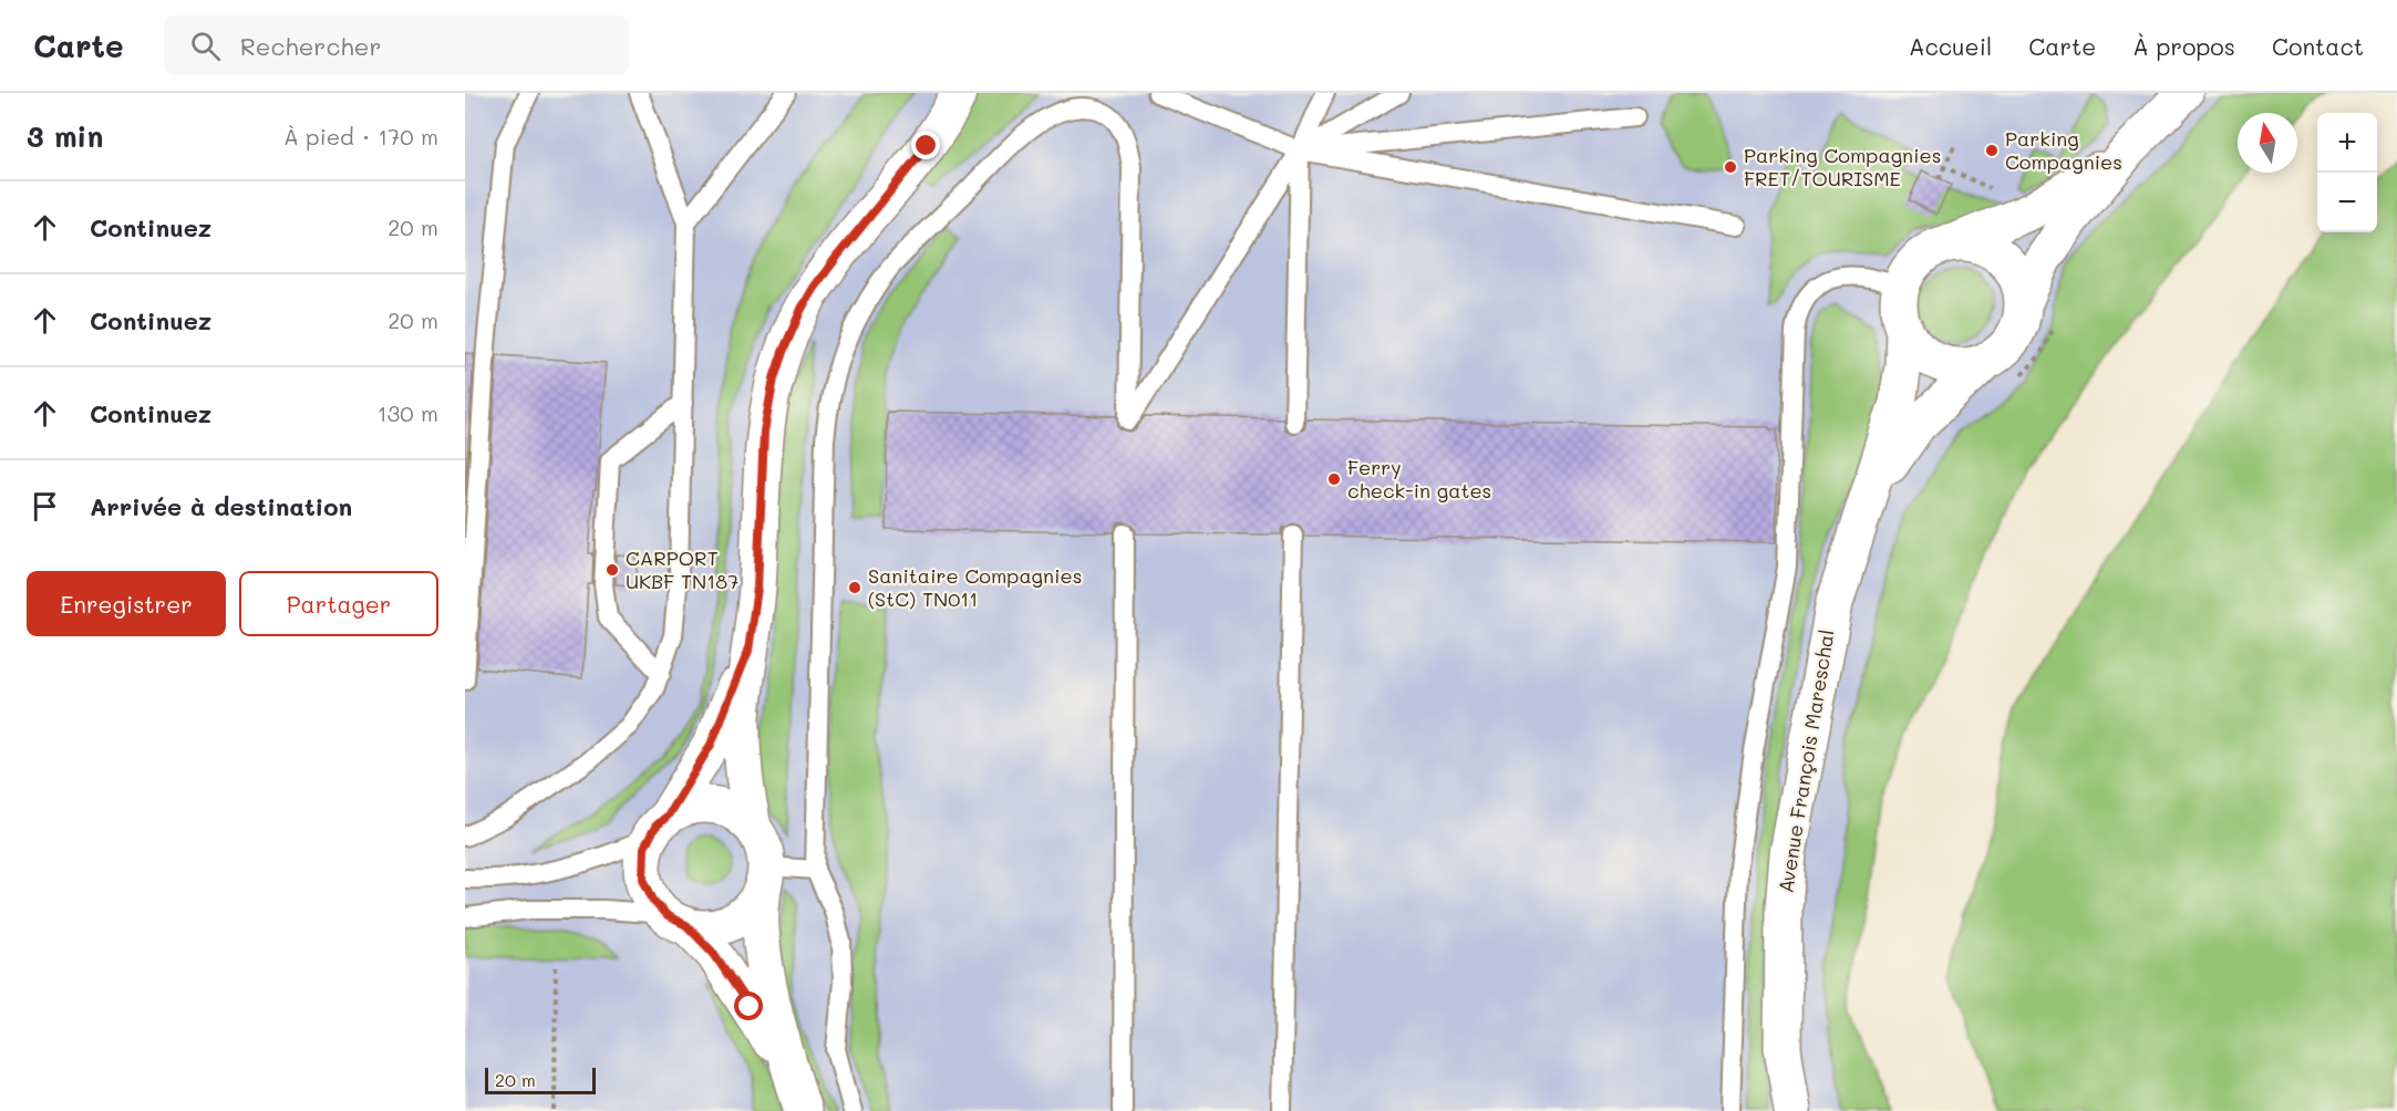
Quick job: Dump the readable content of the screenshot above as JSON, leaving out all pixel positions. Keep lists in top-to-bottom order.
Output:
{
  "streets": {
    "street": ["Avenue François Mareschal"]
  },
  "places": [
    "Parking Compagnies",
    "Parking Compagnies FRET/TOURISME",
    "Ferry check-in gates",
    "CARPORT UKBF TN187",
    "Sanitaire Compagnies (StC) TN011"
  ],
  "scale_bar": "20 m",
  "north": "top",
  "page": {
    "header": "Carte",
    "search": "Rechercher",
    "nav": [
      "Accueil",
      "Carte",
      "À propos",
      "Contact"
    ],
    "heading": ["3 min", "À pied · 170 m"],
    "map_buttons": ["+", "−"],
    "list": [
      ["Continuez", "20 m"],
      ["Continuez", "20 m"],
      ["Continuez", "130 m"],
      "Arrivée à destination"
    ],
    "buttons": ["Enregistrer", "Partager"],
    "scale": "20 m"
  }
}
